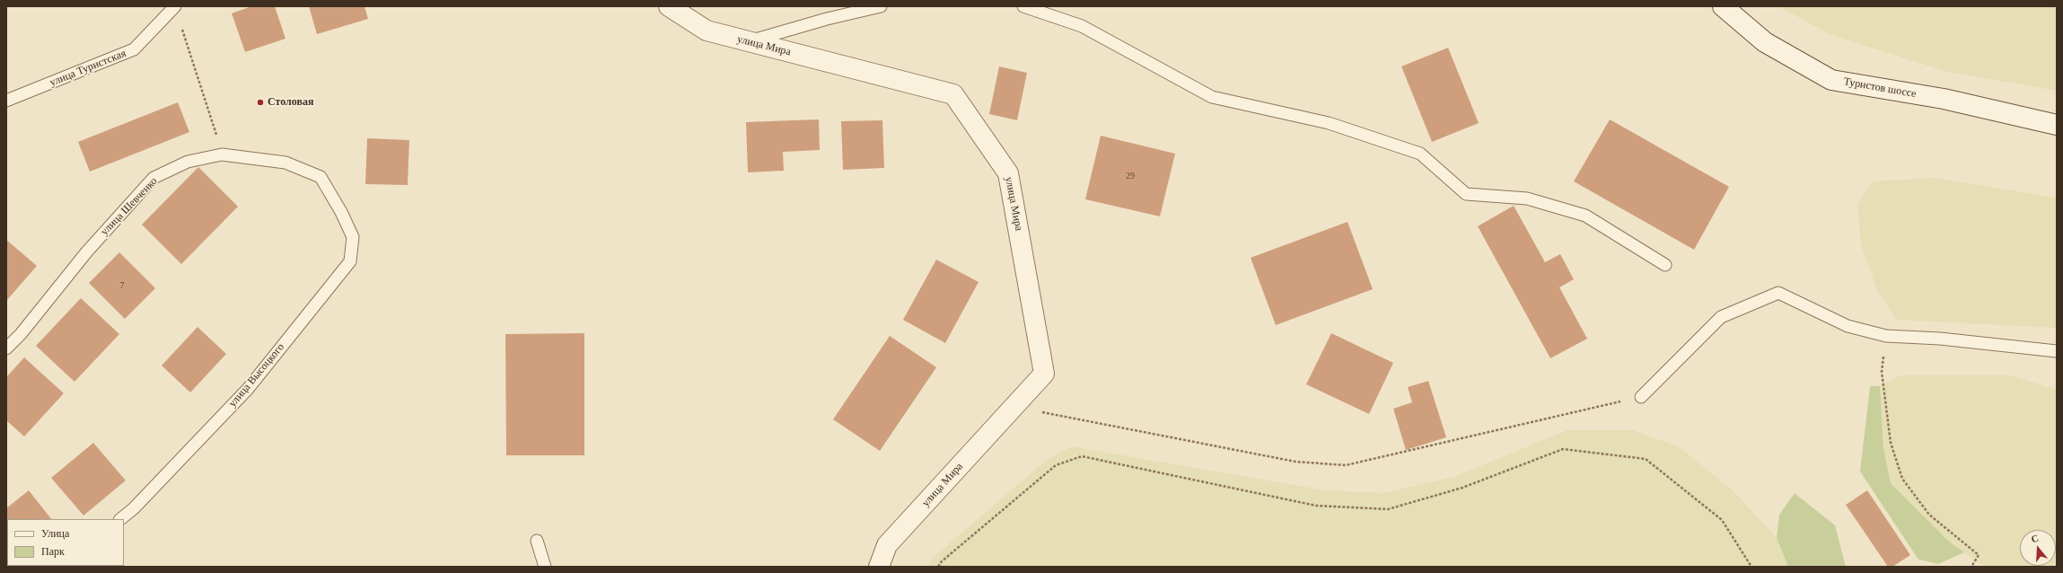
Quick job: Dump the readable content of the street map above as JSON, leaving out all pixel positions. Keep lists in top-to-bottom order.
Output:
{
  "streets": {
    "street": ["улица Мира", "Туристов шоссе"],
    "lane": ["улица Туристская", "улица Шевченко", "улица Высоцкого"]
  },
  "crossings": [
    ["улица Шевченко", "улица Высоцкого"]
  ],
  "places": ["Столовая"],
  "house_numbers": ["29", "7"],
  "legend": ["Улица", "Парк"],
  "north": "top"
}
